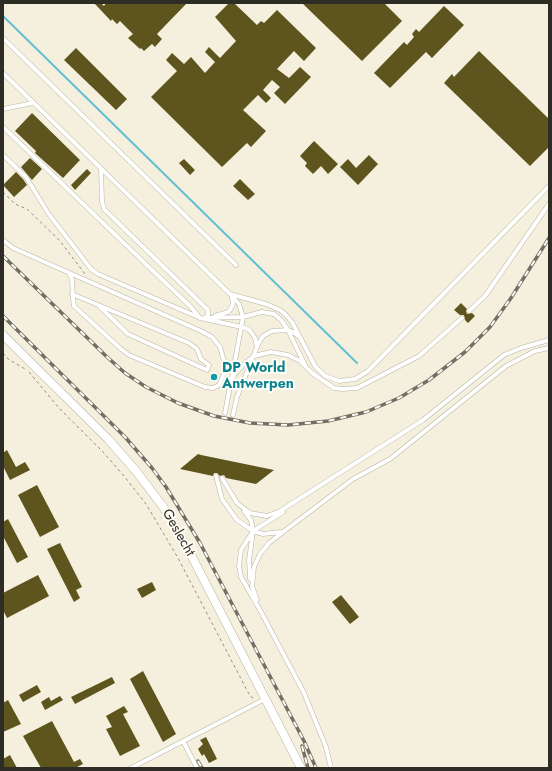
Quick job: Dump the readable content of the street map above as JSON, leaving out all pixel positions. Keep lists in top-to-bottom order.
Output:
{
  "streets": {
    "street": ["Geslecht"]
  },
  "places": ["DP World Antwerpen"]
}
